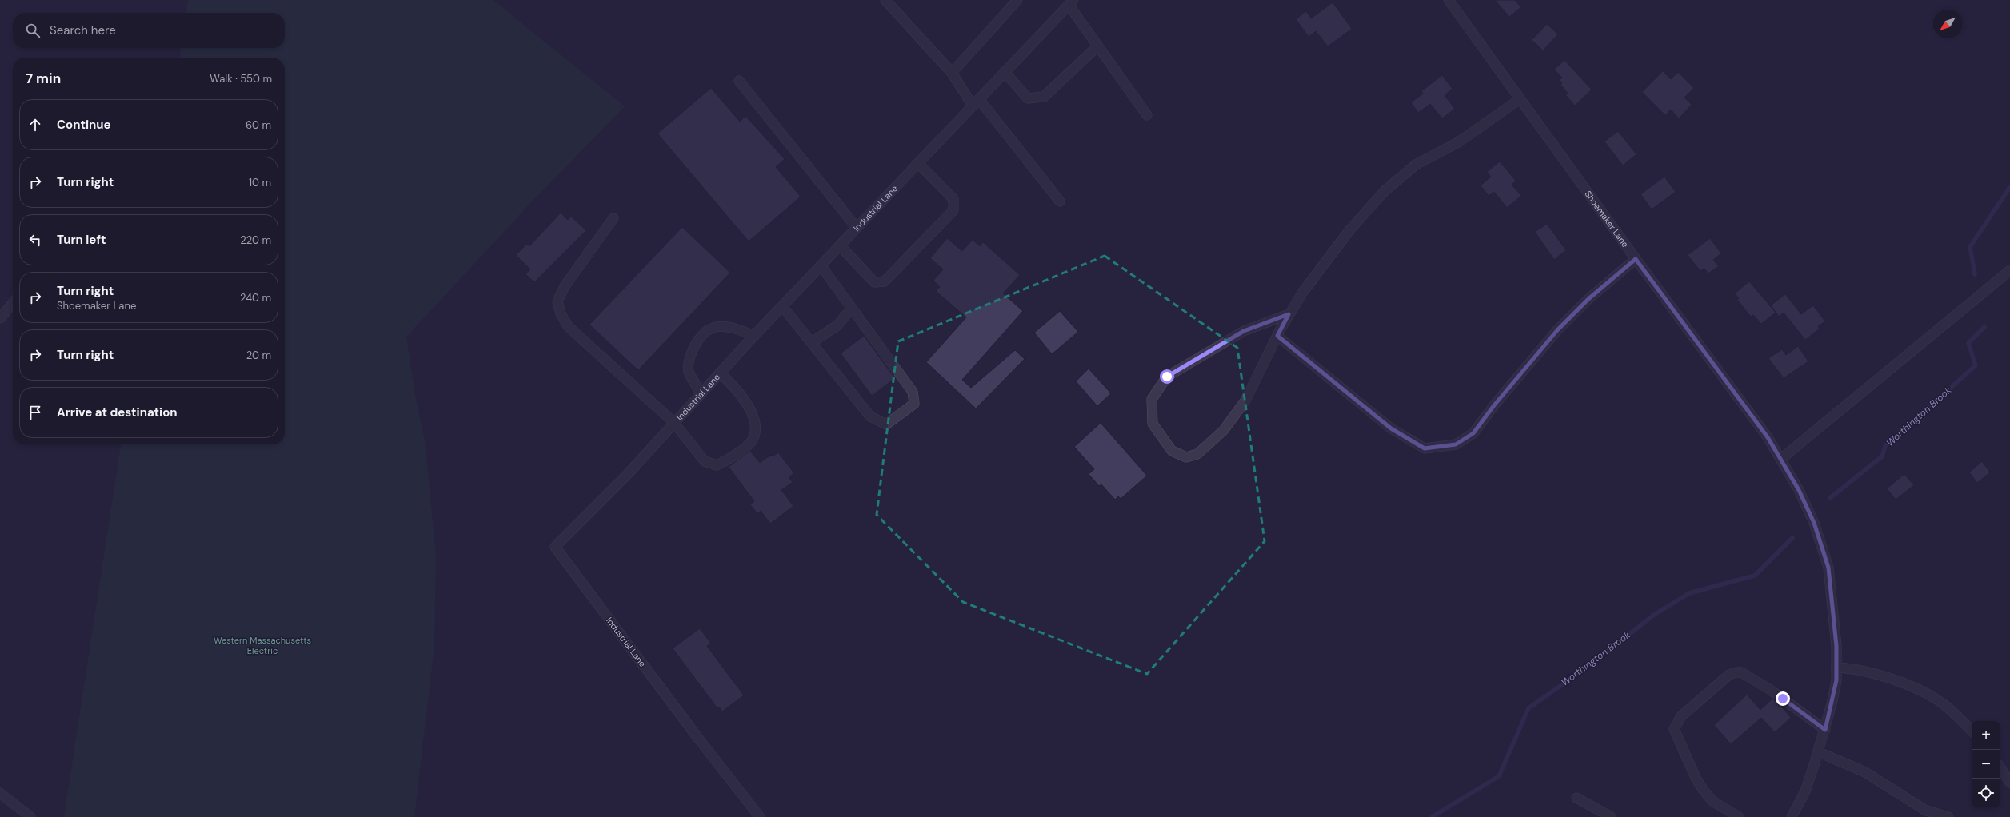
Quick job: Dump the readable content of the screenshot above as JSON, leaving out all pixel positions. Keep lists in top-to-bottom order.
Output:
{
  "streets": {
    "street": ["Industrial Lane", "Shoemaker Lane"]
  },
  "water": ["Worthington Brook"],
  "parks": ["Western Massachusetts Electric"],
  "north": "bottom left",
  "page": {
    "search": "Search here",
    "heading": ["7 min", "Walk · 550 m"],
    "list": [
      ["Continue", "60 m"],
      ["Turn right", "10 m"],
      ["Turn left", "220 m"],
      ["Turn right", "Shoemaker Lane", "240 m"],
      ["Turn right", "20 m"],
      "Arrive at destination"
    ],
    "map_buttons": ["+", "−"]
  }
}
